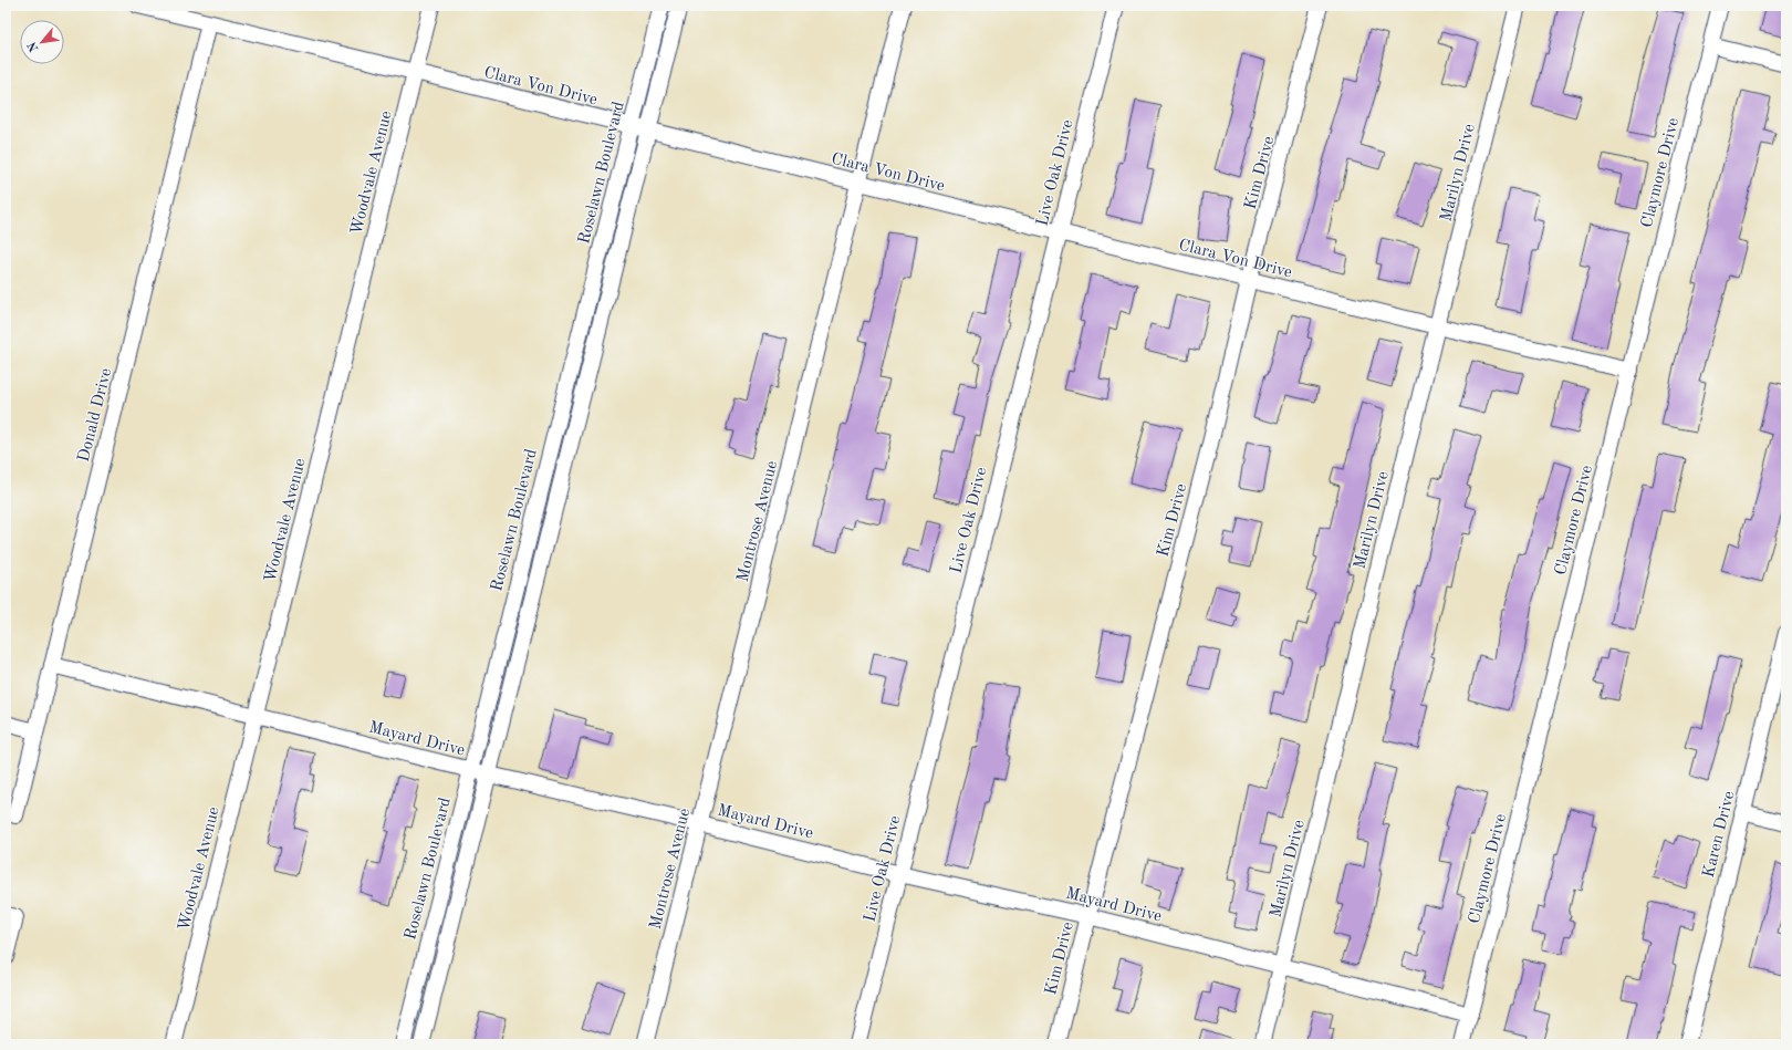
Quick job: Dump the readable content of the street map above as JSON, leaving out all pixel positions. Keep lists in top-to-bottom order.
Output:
{
  "streets": {
    "street": [
      "Clara Von Drive",
      "Woodvale Avenue",
      "Roselawn Boulevard",
      "Live Oak Drive",
      "Kim Drive",
      "Marilyn Drive",
      "Claymore Drive",
      "Donald Drive",
      "Montrose Avenue",
      "Mayard Drive",
      "Karen Drive"
    ]
  },
  "crossings": [
    ["Clara Von Drive", "Woodvale Avenue"],
    ["Clara Von Drive", "Roselawn Boulevard"],
    ["Clara Von Drive", "Live Oak Drive"],
    ["Clara Von Drive", "Kim Drive"],
    ["Clara Von Drive", "Marilyn Drive"],
    ["Clara Von Drive", "Claymore Drive"],
    ["Clara Von Drive", "Donald Drive"],
    ["Clara Von Drive", "Montrose Avenue"],
    ["Woodvale Avenue", "Mayard Drive"],
    ["Roselawn Boulevard", "Mayard Drive"],
    ["Live Oak Drive", "Mayard Drive"],
    ["Kim Drive", "Mayard Drive"],
    ["Marilyn Drive", "Mayard Drive"],
    ["Claymore Drive", "Mayard Drive"],
    ["Donald Drive", "Mayard Drive"],
    ["Montrose Avenue", "Mayard Drive"]
  ],
  "north": "bottom left"
}
